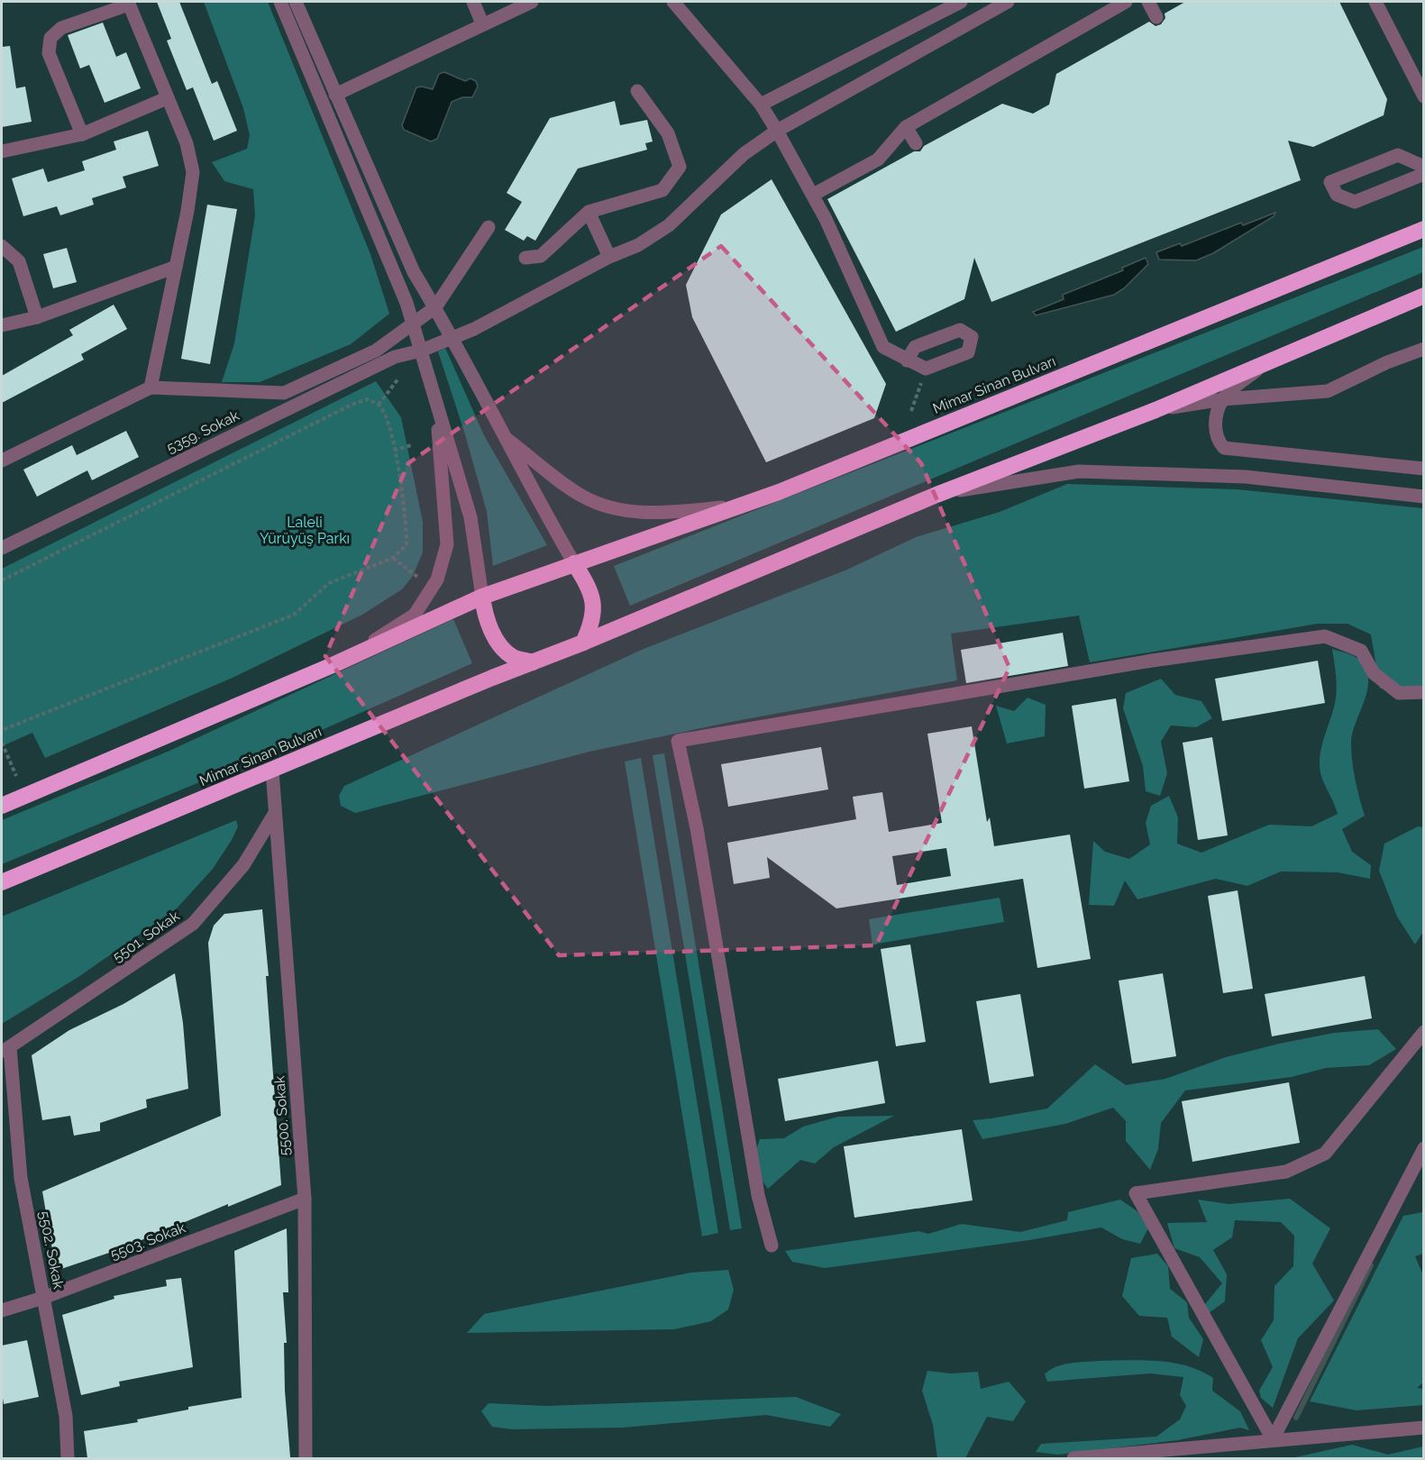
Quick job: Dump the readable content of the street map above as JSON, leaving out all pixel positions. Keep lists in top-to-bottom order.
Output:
{
  "streets": {
    "highway": ["Mimar Sinan Bulvarı"],
    "street": [
      "5359. Sokak",
      "5501. Sokak",
      "5500. Sokak",
      "5503. Sokak",
      "5502. Sokak"
    ]
  },
  "crossings": [
    ["Mimar Sinan Bulvarı", "5500. Sokak"],
    ["5501. Sokak", "5500. Sokak"],
    ["5501. Sokak", "5502. Sokak"],
    ["5500. Sokak", "5503. Sokak"],
    ["5503. Sokak", "5502. Sokak"]
  ],
  "parks": ["Laleli Yürüyüş Parkı"]
}
